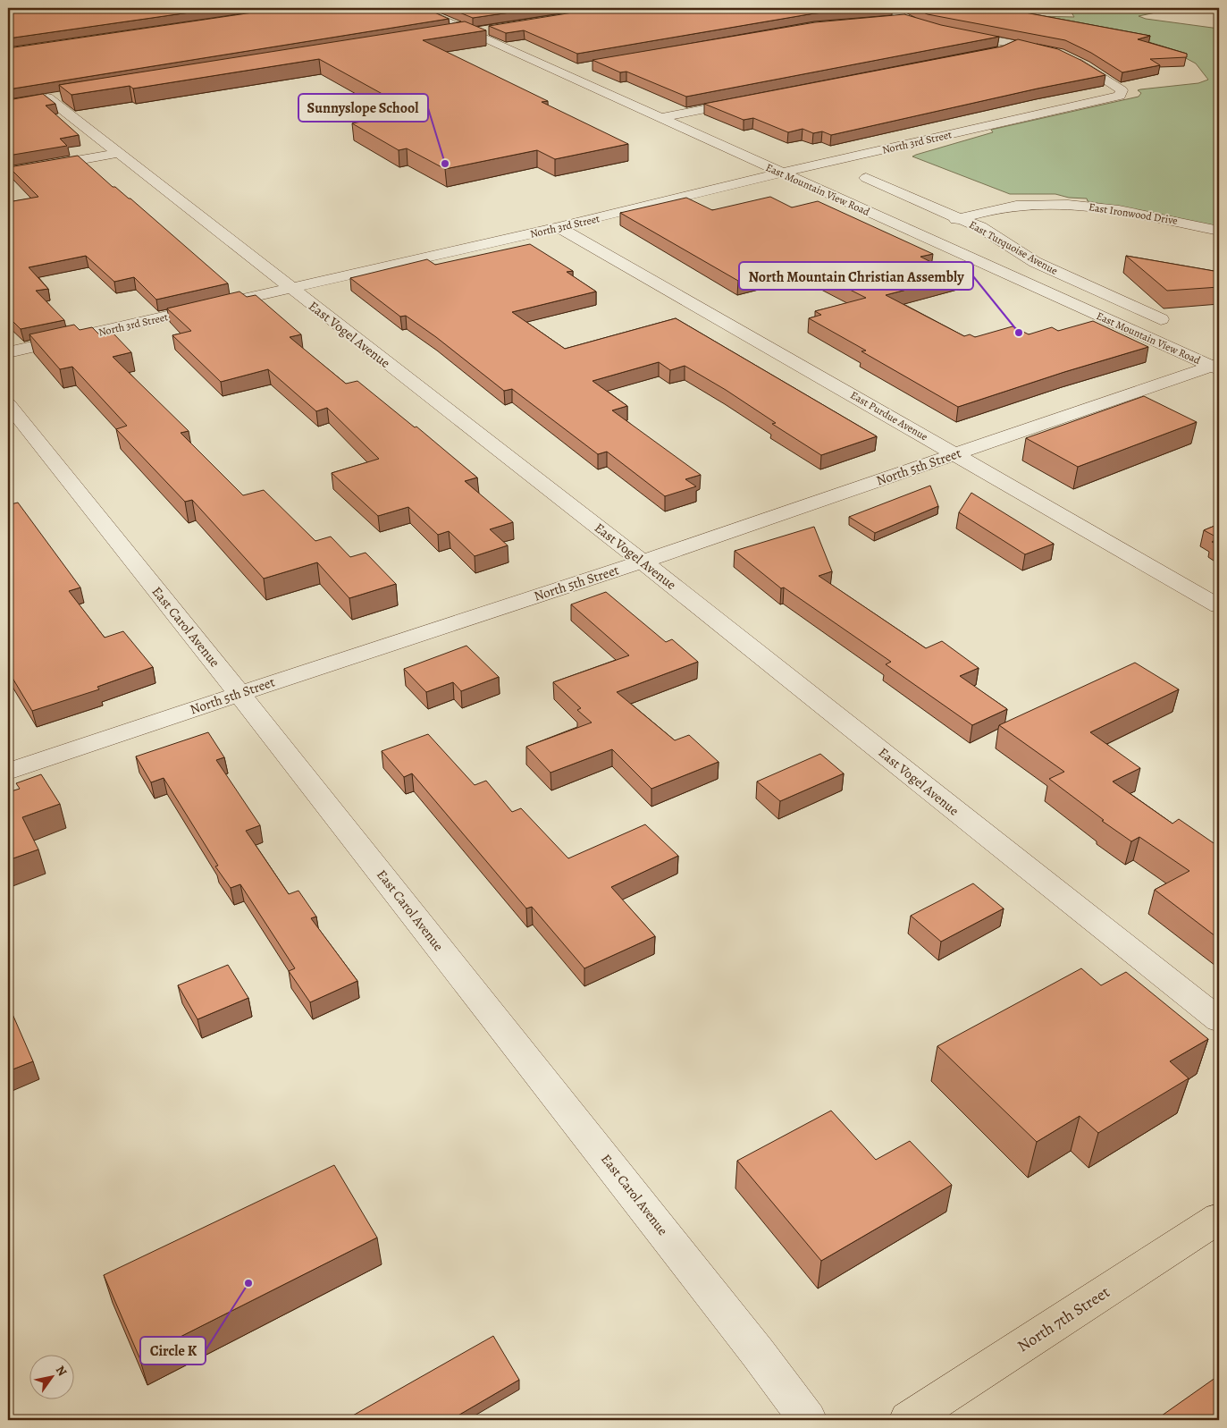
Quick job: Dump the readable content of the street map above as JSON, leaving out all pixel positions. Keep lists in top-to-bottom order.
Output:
{
  "streets": {
    "main road": ["North 7th Street"],
    "street": [
      "North 3rd Street",
      "East Mountain View Road",
      "East Ironwood Drive",
      "East Turquoise Avenue",
      "East Vogel Avenue",
      "East Purdue Avenue",
      "North 5th Street",
      "East Carol Avenue"
    ]
  },
  "crossings": [
    ["North 3rd Street", "East Mountain View Road"],
    ["North 3rd Street", "East Vogel Avenue"],
    ["North 3rd Street", "East Purdue Avenue"],
    ["East Mountain View Road", "East Ironwood Drive"],
    ["East Mountain View Road", "North 5th Street"],
    ["East Ironwood Drive", "East Turquoise Avenue"],
    ["East Vogel Avenue", "North 5th Street"],
    ["East Purdue Avenue", "North 5th Street"],
    ["North 5th Street", "East Carol Avenue"]
  ],
  "places": ["Sunnyslope School", "North Mountain Christian Assembly", "Circle K"],
  "north": "top right"
}
